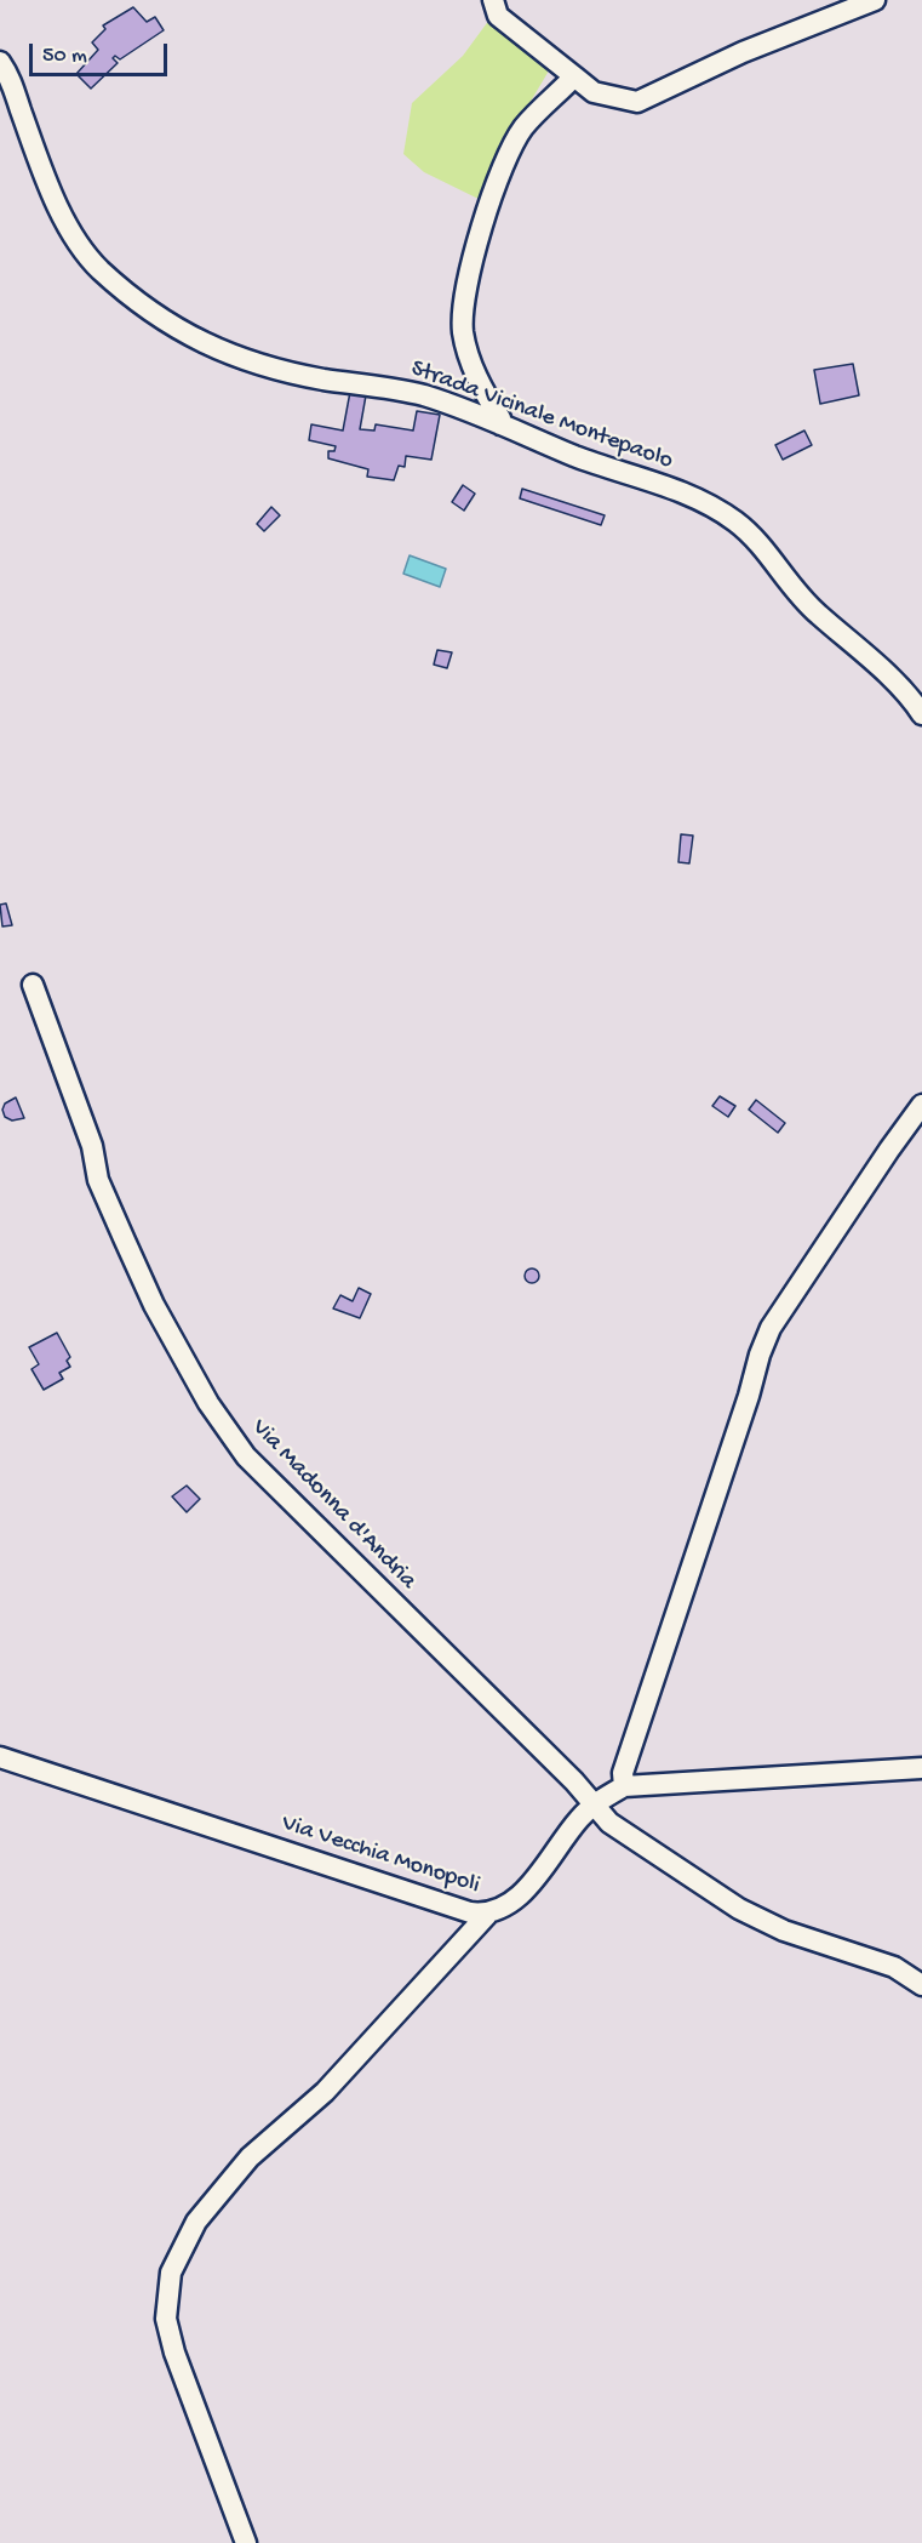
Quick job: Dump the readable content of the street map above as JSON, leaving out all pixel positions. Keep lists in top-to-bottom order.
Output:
{
  "streets": {
    "street": ["Strada Vicinale Montepaolo", "Via Madonna d'Andria", "Via Vecchia Monopoli"]
  },
  "crossings": [
    ["Via Madonna d'Andria", "Via Vecchia Monopoli"]
  ],
  "scale_bar": "50 m"
}
